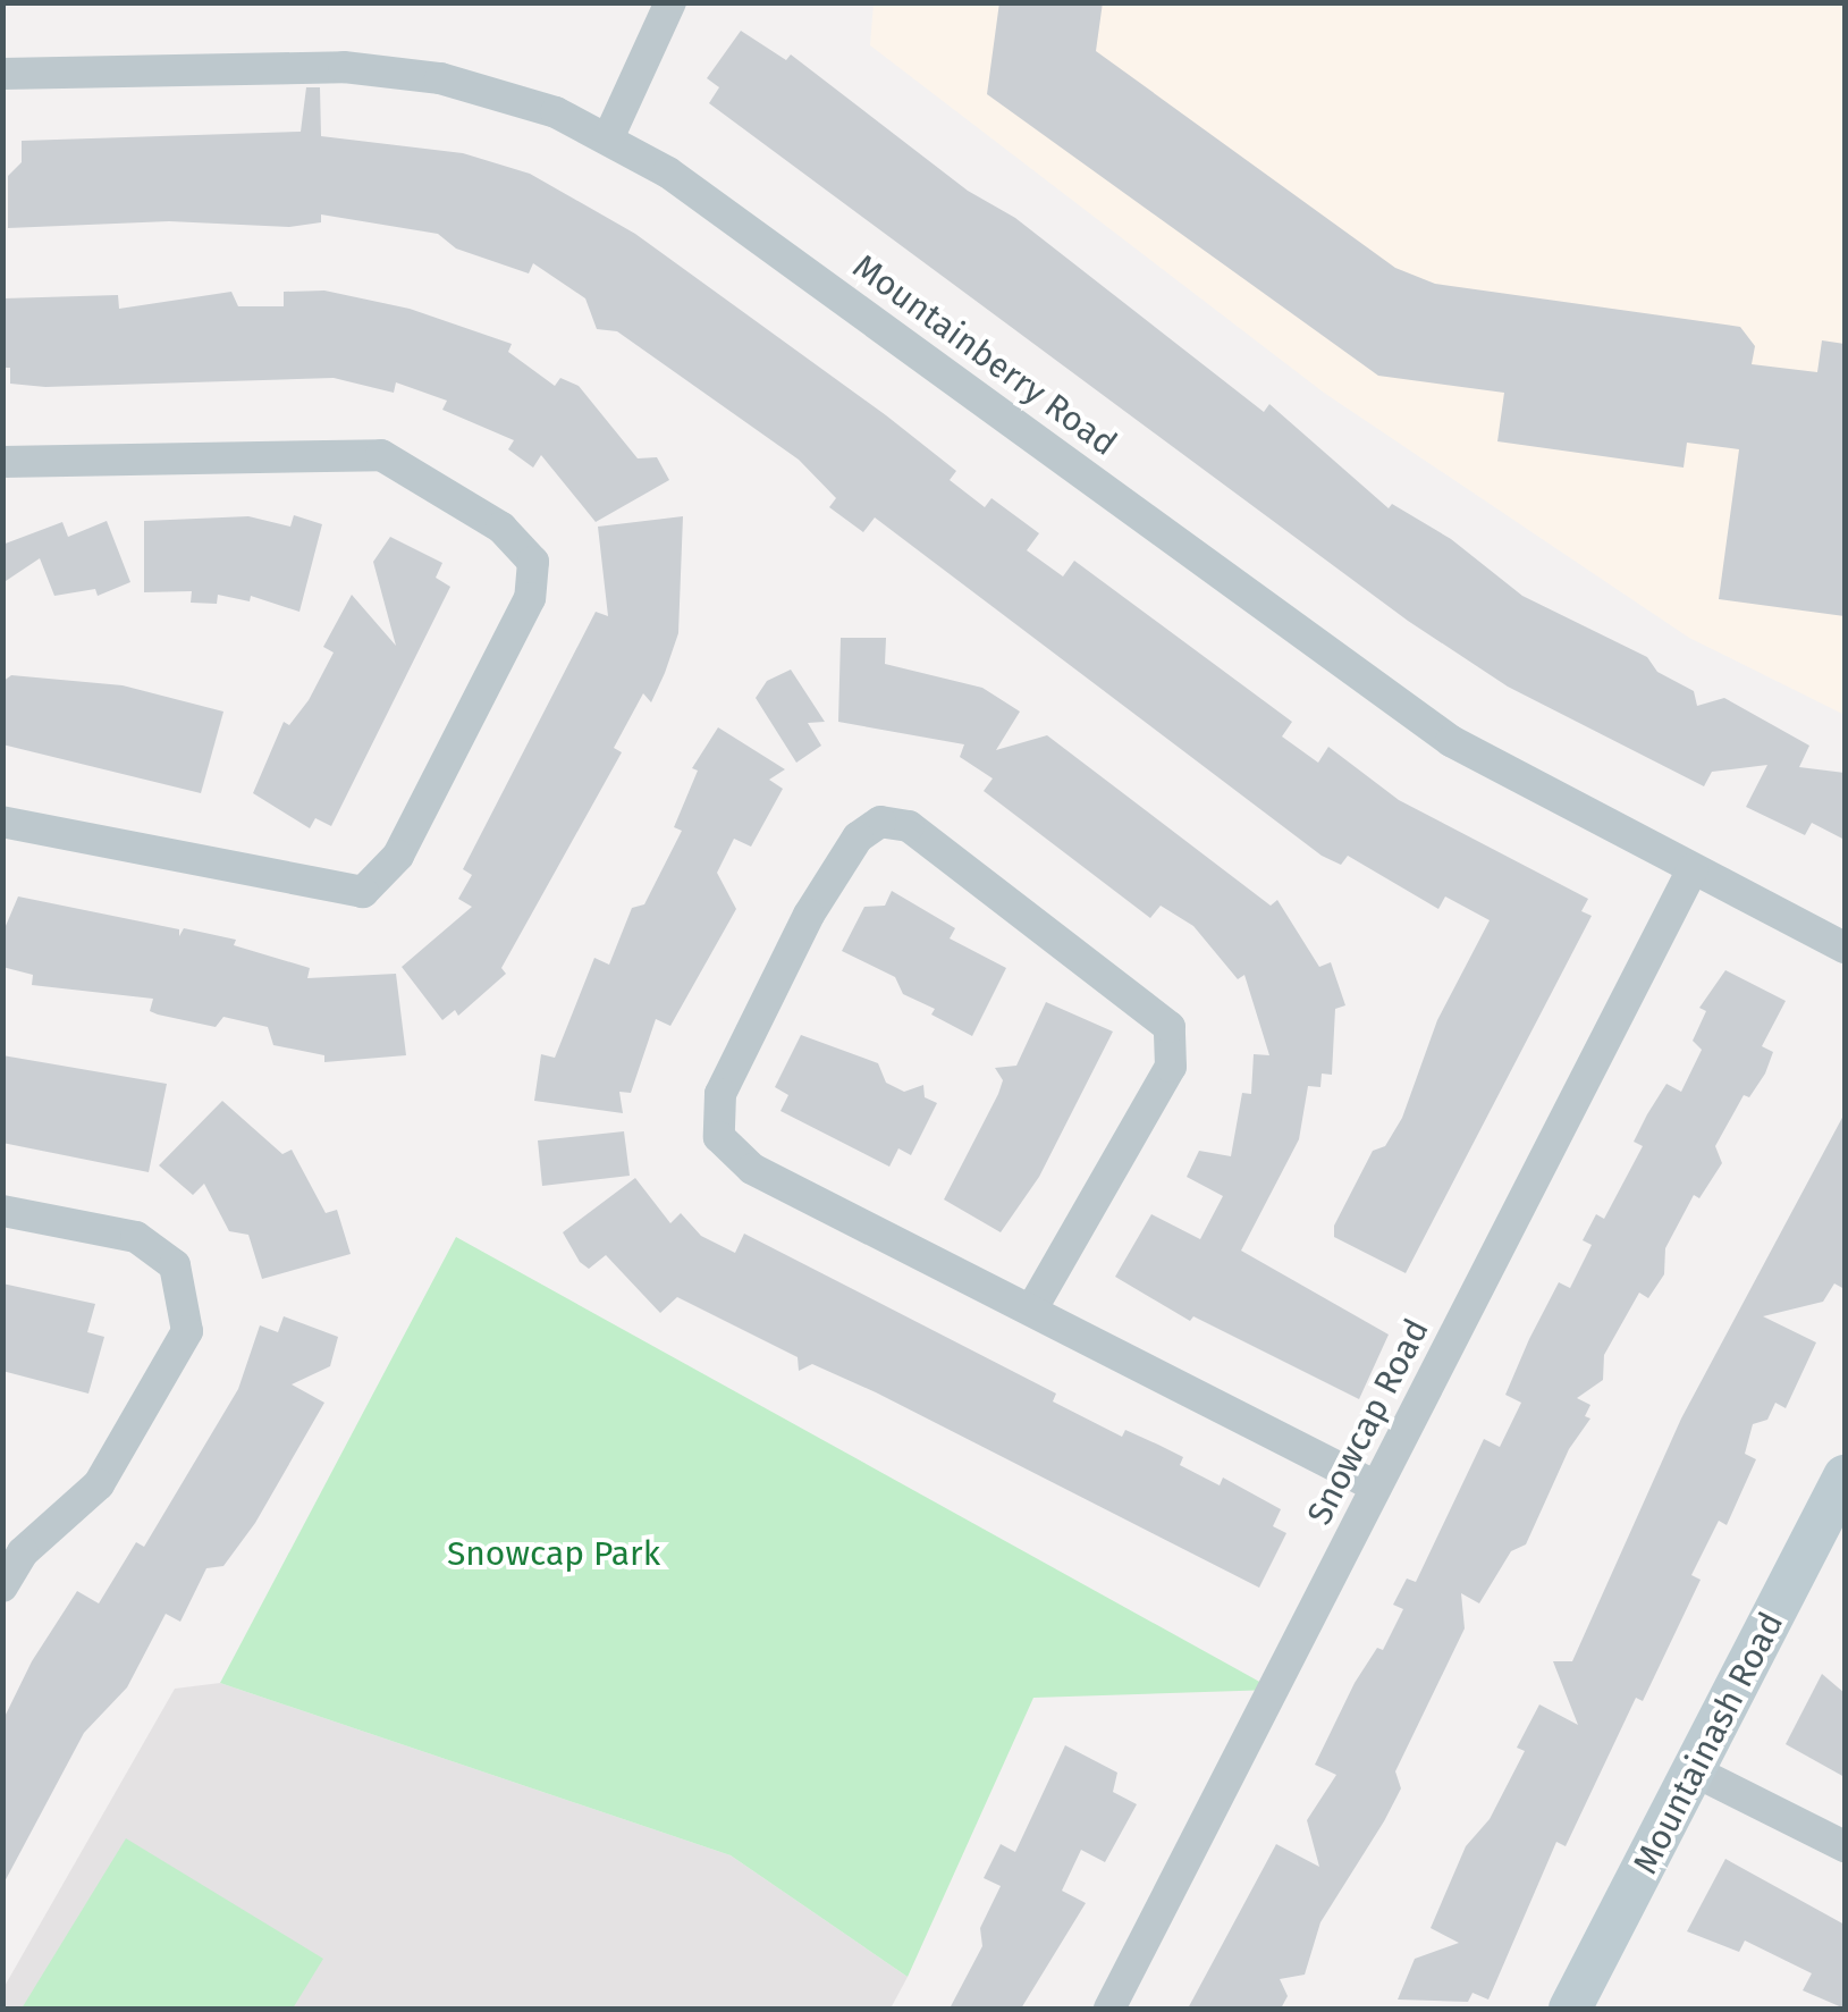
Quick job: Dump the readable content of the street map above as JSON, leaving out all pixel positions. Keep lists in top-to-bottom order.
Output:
{
  "streets": {
    "street": ["Mountainberry Road", "Snowcap Road", "Mountainash Road"]
  },
  "crossings": [
    ["Mountainberry Road", "Snowcap Road"]
  ],
  "parks": ["Snowcap Park"]
}
